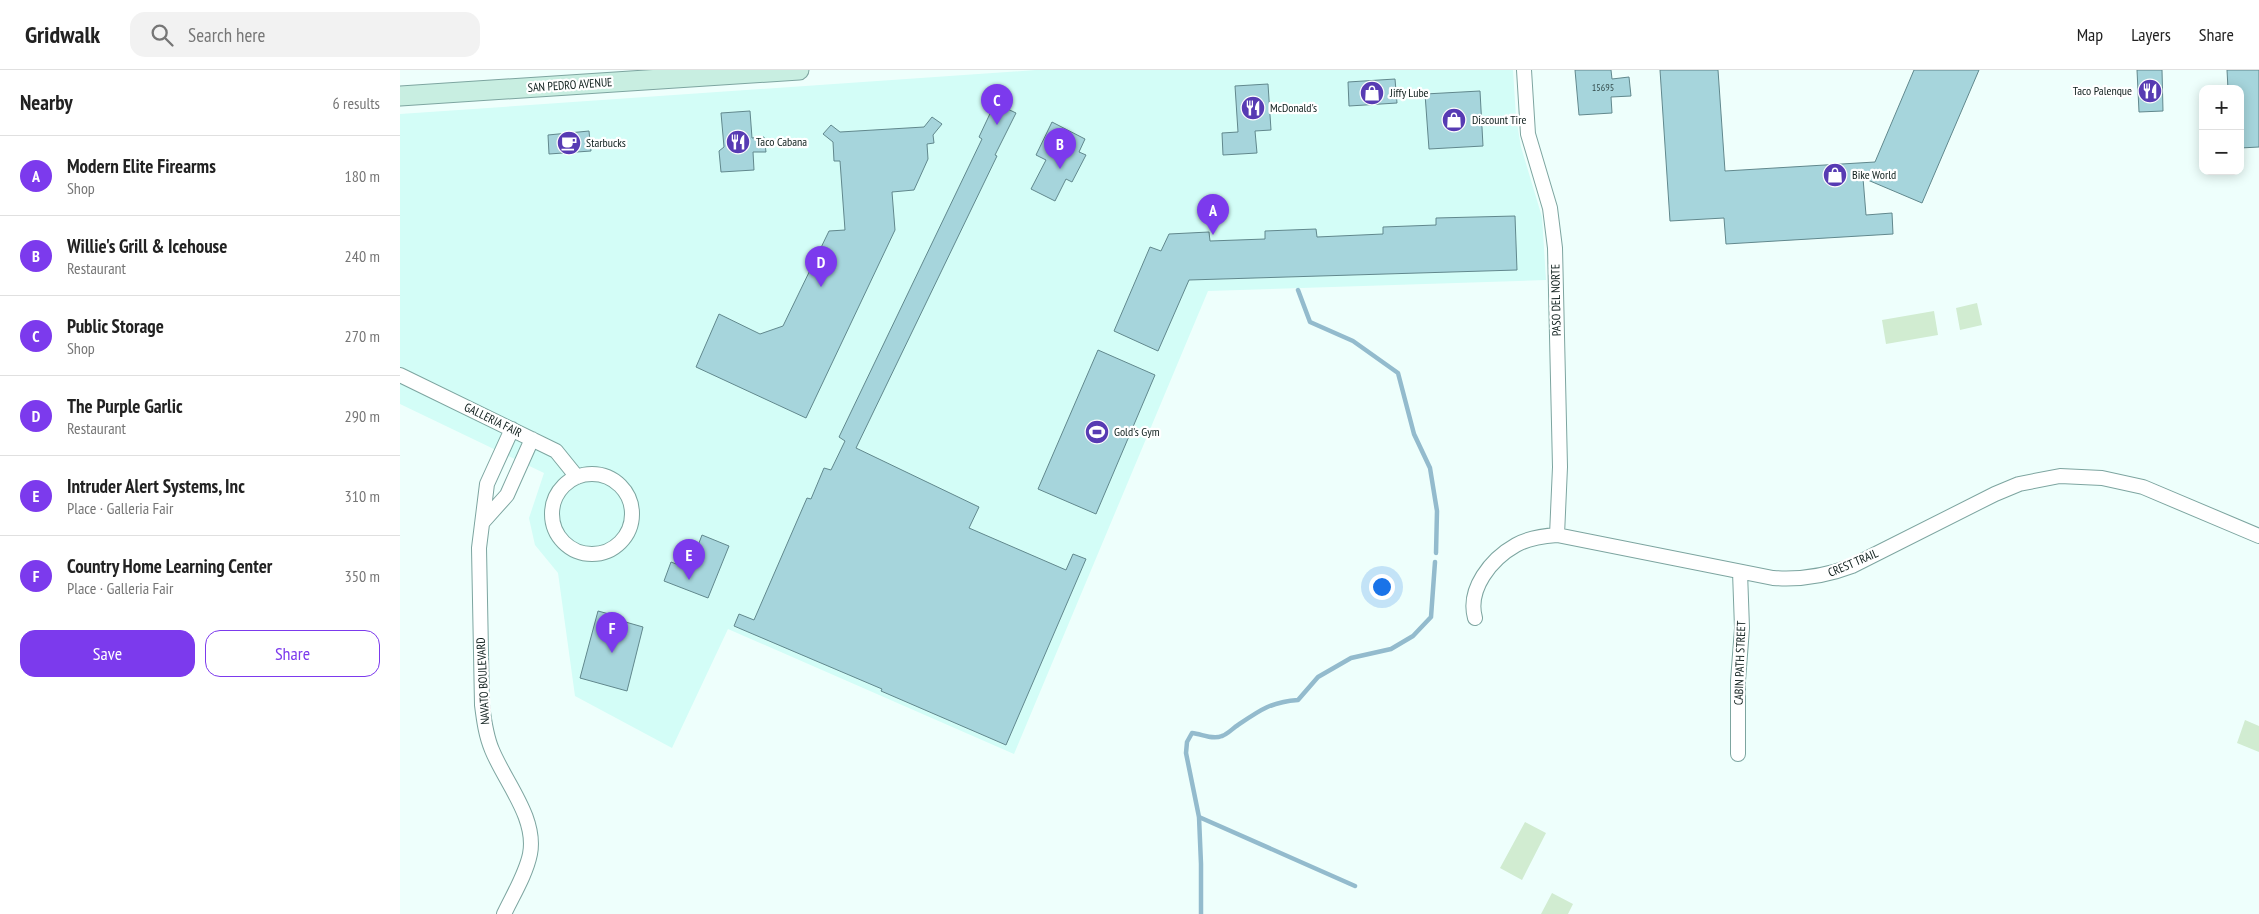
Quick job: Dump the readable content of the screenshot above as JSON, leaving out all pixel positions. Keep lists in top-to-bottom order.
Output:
{
  "streets": {
    "main road": ["SAN PEDRO AVENUE"],
    "street": [
      "PASO DEL NORTE",
      "GALLERIA FAIR",
      "CREST TRAIL",
      "CABIN PATH STREET",
      "NAVATO BOULEVARD"
    ]
  },
  "crossings": [
    ["PASO DEL NORTE", "CREST TRAIL"],
    ["GALLERIA FAIR", "NAVATO BOULEVARD"],
    ["CREST TRAIL", "CABIN PATH STREET"]
  ],
  "places": {
    "restaurant": ["Taco Palenque", "McDonald's", "Taco Cabana"],
    "shop": ["Jiffy Lube", "Discount Tire", "Bike World"],
    "cafe": ["Starbucks"],
    "sports": ["Gold's Gym"]
  },
  "house_numbers": ["15695"],
  "page": {
    "header": "Gridwalk",
    "search": "Search here",
    "nav": ["Map", "Layers", "Share"],
    "heading": ["Nearby", "6 results"],
    "pins": [
      "C",
      "B",
      "A",
      "D",
      "E",
      "F"
    ],
    "map_buttons": ["+", "−"],
    "list": [
      {
        "mark": "A",
        "name": "Modern Elite Firearms",
        "note": "Shop",
        "value": "180 m"
      },
      {
        "mark": "B",
        "name": "Willie's Grill & Icehouse",
        "note": "Restaurant",
        "value": "240 m"
      },
      {
        "mark": "C",
        "name": "Public Storage",
        "note": "Shop",
        "value": "270 m"
      },
      {
        "mark": "D",
        "name": "The Purple Garlic",
        "note": "Restaurant",
        "value": "290 m"
      },
      {
        "mark": "E",
        "name": "Intruder Alert Systems, Inc",
        "note": "Place · Galleria Fair",
        "value": "310 m"
      },
      {
        "mark": "F",
        "name": "Country Home Learning Center",
        "note": "Place · Galleria Fair",
        "value": "350 m"
      }
    ],
    "buttons": ["Save", "Share"]
  }
}
